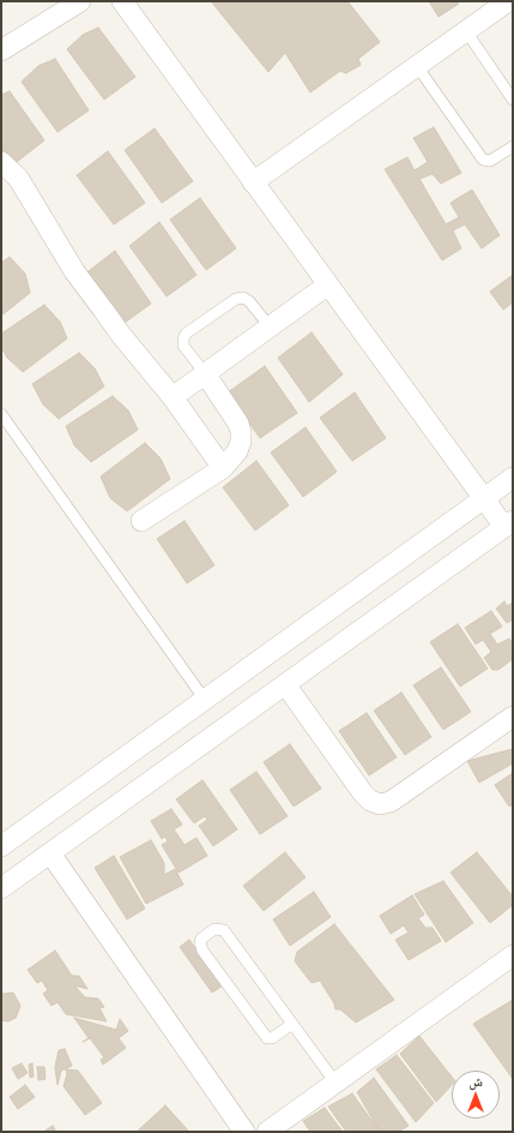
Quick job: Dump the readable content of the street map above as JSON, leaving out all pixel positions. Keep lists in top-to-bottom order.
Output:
{
  "north": "top"
}
